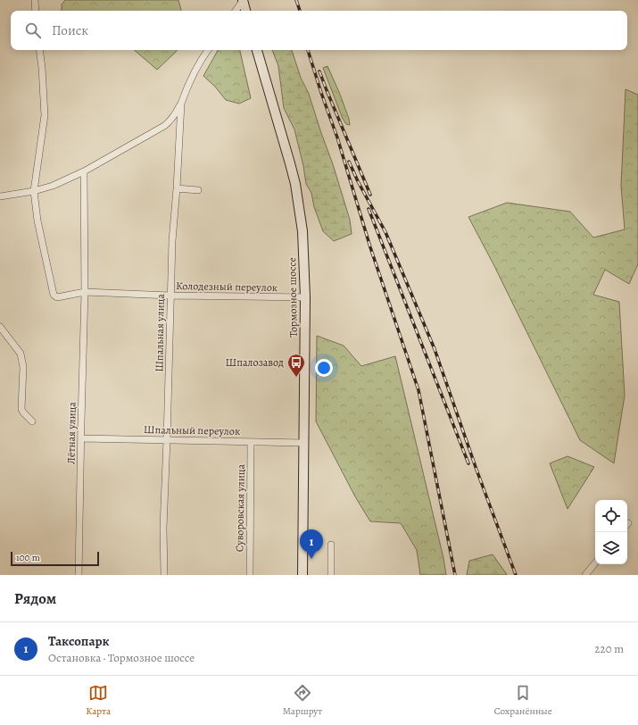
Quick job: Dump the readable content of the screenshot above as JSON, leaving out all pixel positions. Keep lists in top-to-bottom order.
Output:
{
  "streets": {
    "street": [
      "Колодезный переулок",
      "Тормозное шоссе",
      "Шпальная улица",
      "Шпальный переулок",
      "Лётная улица",
      "Суворовская улица"
    ]
  },
  "crossings": [
    ["Колодезный переулок", "Тормозное шоссе"],
    ["Колодезный переулок", "Шпальная улица"],
    ["Колодезный переулок", "Лётная улица"],
    ["Тормозное шоссе", "Шпальный переулок"],
    ["Шпальная улица", "Шпальный переулок"],
    ["Шпальный переулок", "Лётная улица"],
    ["Шпальный переулок", "Суворовская улица"]
  ],
  "places": {
    "bus stop": ["Шпалозавод"]
  },
  "scale_bar": "100 m",
  "page": {
    "search": "Поиск",
    "pins": "1",
    "scale": "100 m",
    "heading": "Рядом",
    "list": [
      {
        "mark": "1",
        "name": "Таксопарк",
        "note": "Остановка · Тормозное шоссе",
        "value": "220 m"
      }
    ],
    "nav": ["Карта", "Маршрут", "Сохранённые"]
  }
}
